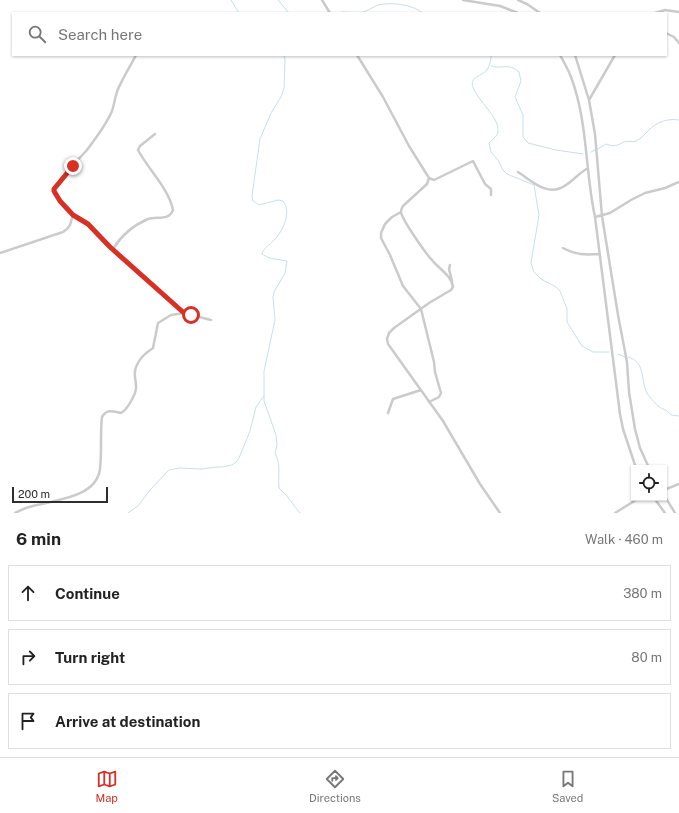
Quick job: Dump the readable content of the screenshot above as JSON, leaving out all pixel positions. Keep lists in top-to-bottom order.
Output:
{
  "scale_bar": "200 m",
  "page": {
    "search": "Search here",
    "scale": "200 m",
    "heading": ["6 min", "Walk · 460 m"],
    "list": [
      ["Continue", "380 m"],
      ["Turn right", "80 m"],
      "Arrive at destination"
    ],
    "nav": ["Map", "Directions", "Saved"]
  }
}
